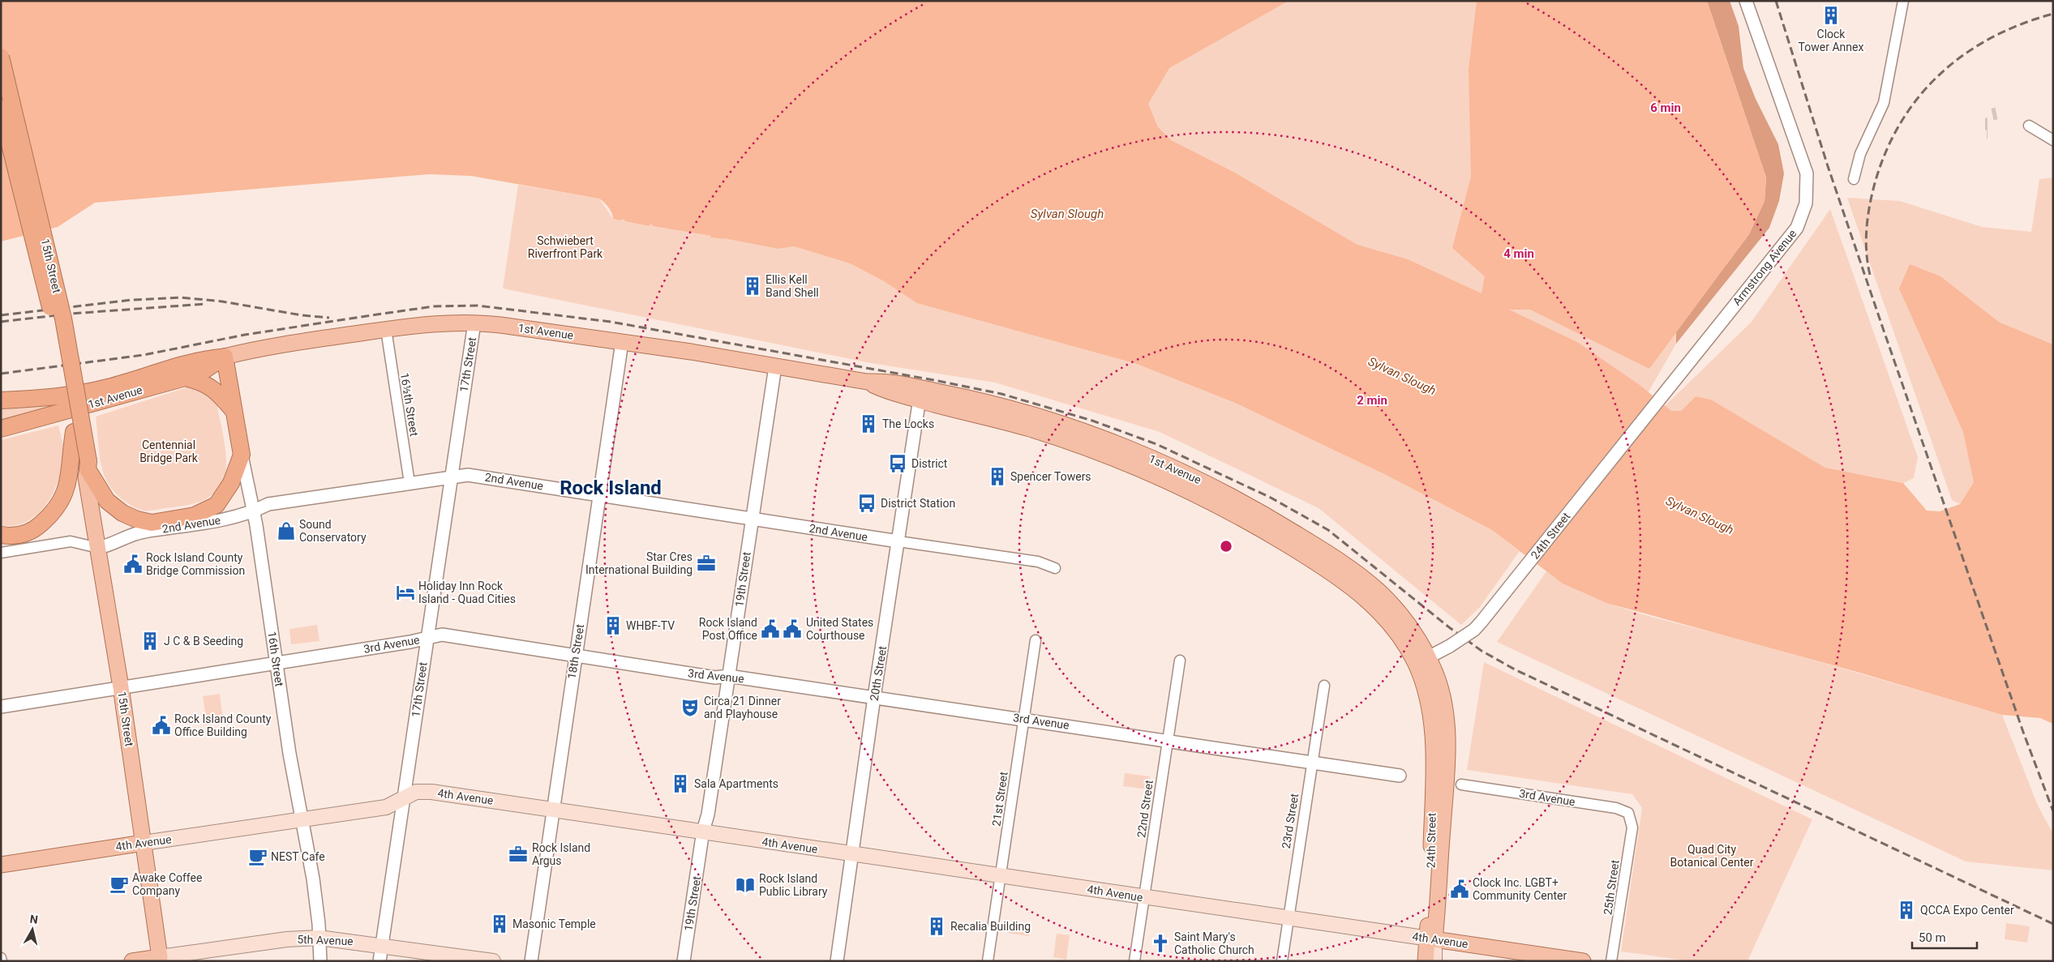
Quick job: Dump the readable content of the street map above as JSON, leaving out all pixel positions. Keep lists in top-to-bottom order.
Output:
{
  "streets": {
    "highway": ["15th Street", "1st Avenue", "16th Street"],
    "main road": ["24th Street", "4th Avenue", "5th Avenue"],
    "street": [
      "Armstrong Avenue",
      "17th Street",
      "16½th Street",
      "2nd Avenue",
      "19th Street",
      "3rd Avenue",
      "18th Street",
      "20th Street",
      "21st Street",
      "22nd Street",
      "23rd Street",
      "25th Street"
    ]
  },
  "crossings": [
    ["15th Street", "2nd Avenue"],
    ["15th Street", "3rd Avenue"],
    ["15th Street", "4th Avenue"],
    ["15th Street", "5th Avenue"],
    ["Armstrong Avenue", "24th Street"],
    ["1st Avenue", "17th Street"],
    ["1st Avenue", "16½th Street"],
    ["1st Avenue", "24th Street"],
    ["1st Avenue", "19th Street"],
    ["1st Avenue", "18th Street"],
    ["1st Avenue", "16th Street"],
    ["1st Avenue", "20th Street"],
    ["17th Street", "2nd Avenue"],
    ["17th Street", "3rd Avenue"],
    ["17th Street", "4th Avenue"],
    ["17th Street", "5th Avenue"],
    ["16½th Street", "2nd Avenue"],
    ["2nd Avenue", "19th Street"],
    ["2nd Avenue", "18th Street"],
    ["2nd Avenue", "16th Street"],
    ["2nd Avenue", "20th Street"],
    ["24th Street", "4th Avenue"],
    ["19th Street", "3rd Avenue"],
    ["19th Street", "4th Avenue"],
    ["3rd Avenue", "18th Street"],
    ["3rd Avenue", "16th Street"],
    ["3rd Avenue", "20th Street"],
    ["3rd Avenue", "21st Street"],
    ["3rd Avenue", "22nd Street"],
    ["3rd Avenue", "23rd Street"],
    ["3rd Avenue", "25th Street"],
    ["18th Street", "4th Avenue"],
    ["16th Street", "4th Avenue"],
    ["16th Street", "5th Avenue"],
    ["20th Street", "4th Avenue"],
    ["4th Avenue", "21st Street"],
    ["4th Avenue", "22nd Street"],
    ["4th Avenue", "23rd Street"]
  ],
  "districts": ["Rock Island"],
  "water": ["Sylvan Slough"],
  "parks": ["Schwiebert Riverfront Park", "Centennial Bridge Park", "Quad City Botanical Center"],
  "places": {
    "building": [
      "Clock Tower Annex",
      "Ellis Kell Band Shell",
      "The Locks",
      "Spencer Towers",
      "WHBF-TV",
      "J C & B Seeding",
      "Sala Apartments",
      "QCCA Expo Center",
      "Masonic Temple",
      "Recalia Building"
    ],
    "bus stop": ["District", "District Station"],
    "shop": ["Sound Conservatory"],
    "office": ["Star Cres International Building", "Rock Island Argus"],
    "public building": [
      "Rock Island County Bridge Commission",
      "Rock Island Post Office",
      "United States Courthouse",
      "Rock Island County Office Building",
      "Clock Inc. LGBT+ Community Center"
    ],
    "hotel": ["Holiday Inn Rock Island - Quad Cities"],
    "theatre": ["Circa 21 Dinner and Playhouse"],
    "cafe": ["NEST Cafe", "Awake Coffee Company"],
    "library": ["Rock Island Public Library"],
    "church": ["Saint Mary's Catholic Church"]
  },
  "scale_bar": "50 m",
  "north": "top",
  "rings": ["6 min", "4 min", "2 min"]
}
